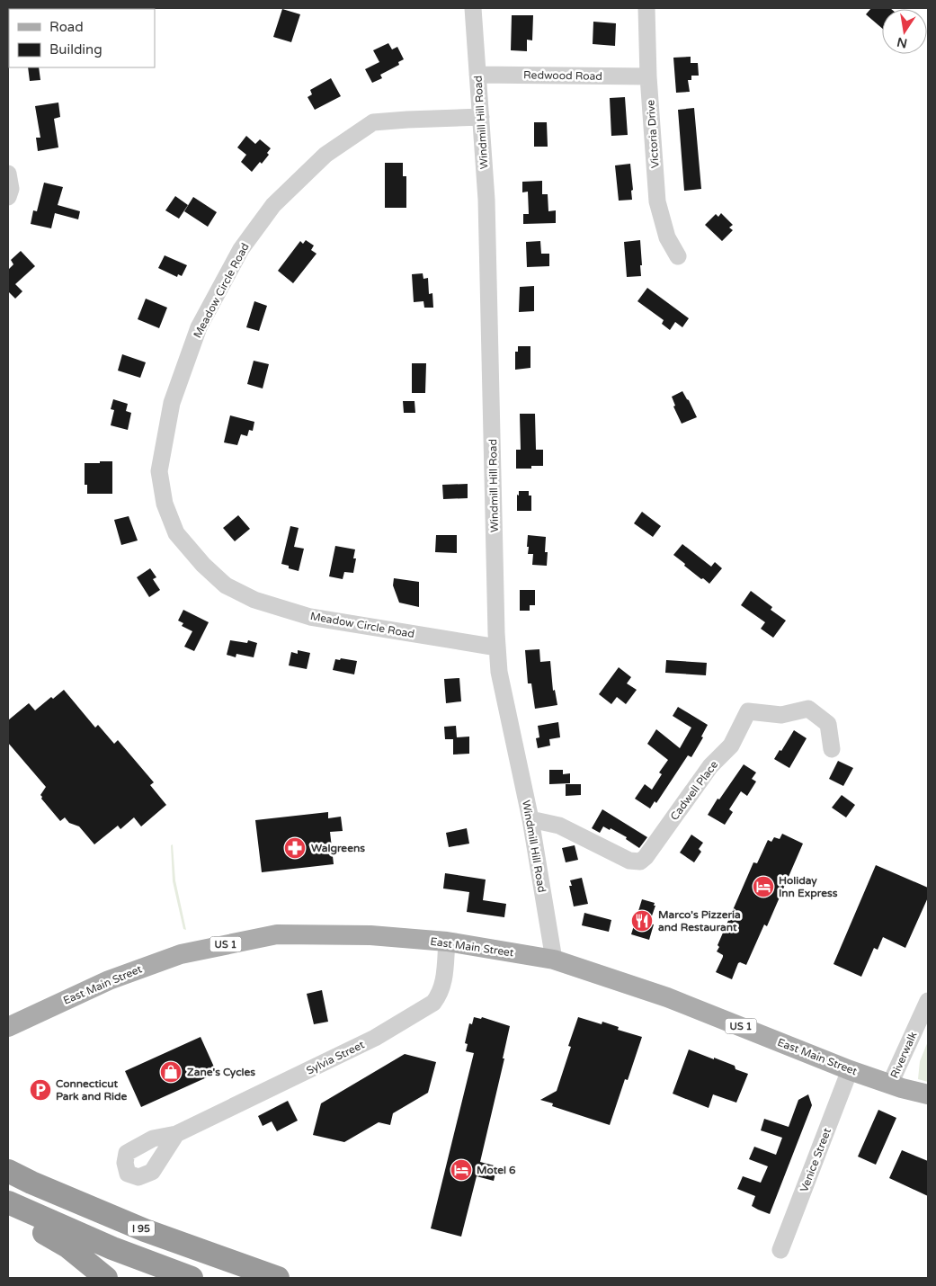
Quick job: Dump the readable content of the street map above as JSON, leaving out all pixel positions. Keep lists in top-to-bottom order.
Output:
{
  "streets": {
    "highway": ["I 95"],
    "main road": ["US 1", "East Main Street"],
    "street": [
      "Redwood Road",
      "Windmill Hill Road",
      "Victoria Drive",
      "Meadow Circle Road",
      "Cadwell Place",
      "Riverwalk",
      "Sylvia Street",
      "Venice Street"
    ]
  },
  "crossings": [
    ["Redwood Road", "Windmill Hill Road"],
    ["Redwood Road", "Victoria Drive"],
    ["Windmill Hill Road", "Meadow Circle Road"],
    ["Windmill Hill Road", "Cadwell Place"],
    ["Windmill Hill Road", "East Main Street"],
    ["East Main Street", "Riverwalk"],
    ["East Main Street", "Sylvia Street"],
    ["East Main Street", "Venice Street"]
  ],
  "places": {
    "pharmacy": ["Walgreens"],
    "hotel": ["Holiday Inn Express", "Motel 6"],
    "restaurant": ["Marco's Pizzeria and Restaurant"],
    "shop": ["Zane's Cycles"],
    "parking": ["Connecticut Park and Ride"]
  },
  "legend": ["Road", "Building"],
  "north": "bottom"
}
